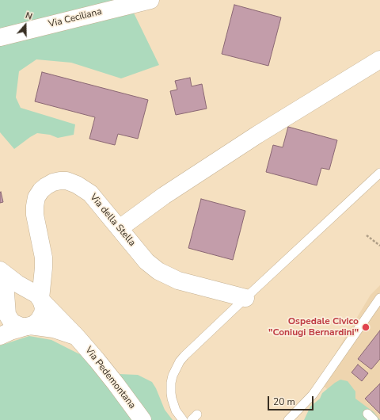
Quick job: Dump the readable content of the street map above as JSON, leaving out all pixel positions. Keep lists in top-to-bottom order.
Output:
{
  "streets": {
    "street": ["Via Ceciliana", "Via della Stella", "Via Pedemontana"]
  },
  "crossings": [
    ["Via della Stella", "Via Pedemontana"]
  ],
  "places": ["Ospedale Civico \"Coniugi Bernardini\""],
  "scale_bar": "20 m",
  "north": "top"
}
